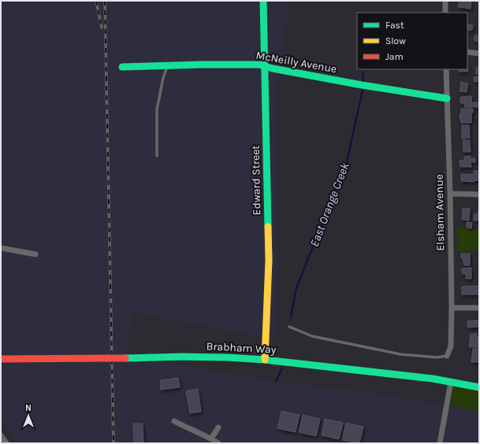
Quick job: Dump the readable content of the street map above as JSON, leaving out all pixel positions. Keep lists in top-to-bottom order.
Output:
{
  "streets": {
    "street": [
      "McNeilly Avenue",
      "Edward Street",
      "Elsham Avenue",
      "Brabham Way"
    ]
  },
  "crossings": [
    ["McNeilly Avenue", "Edward Street"],
    ["McNeilly Avenue", "Elsham Avenue"],
    ["Edward Street", "Brabham Way"]
  ],
  "water": ["East Orange Creek"],
  "legend": ["Fast", "Slow", "Jam"],
  "north": "top"
}
